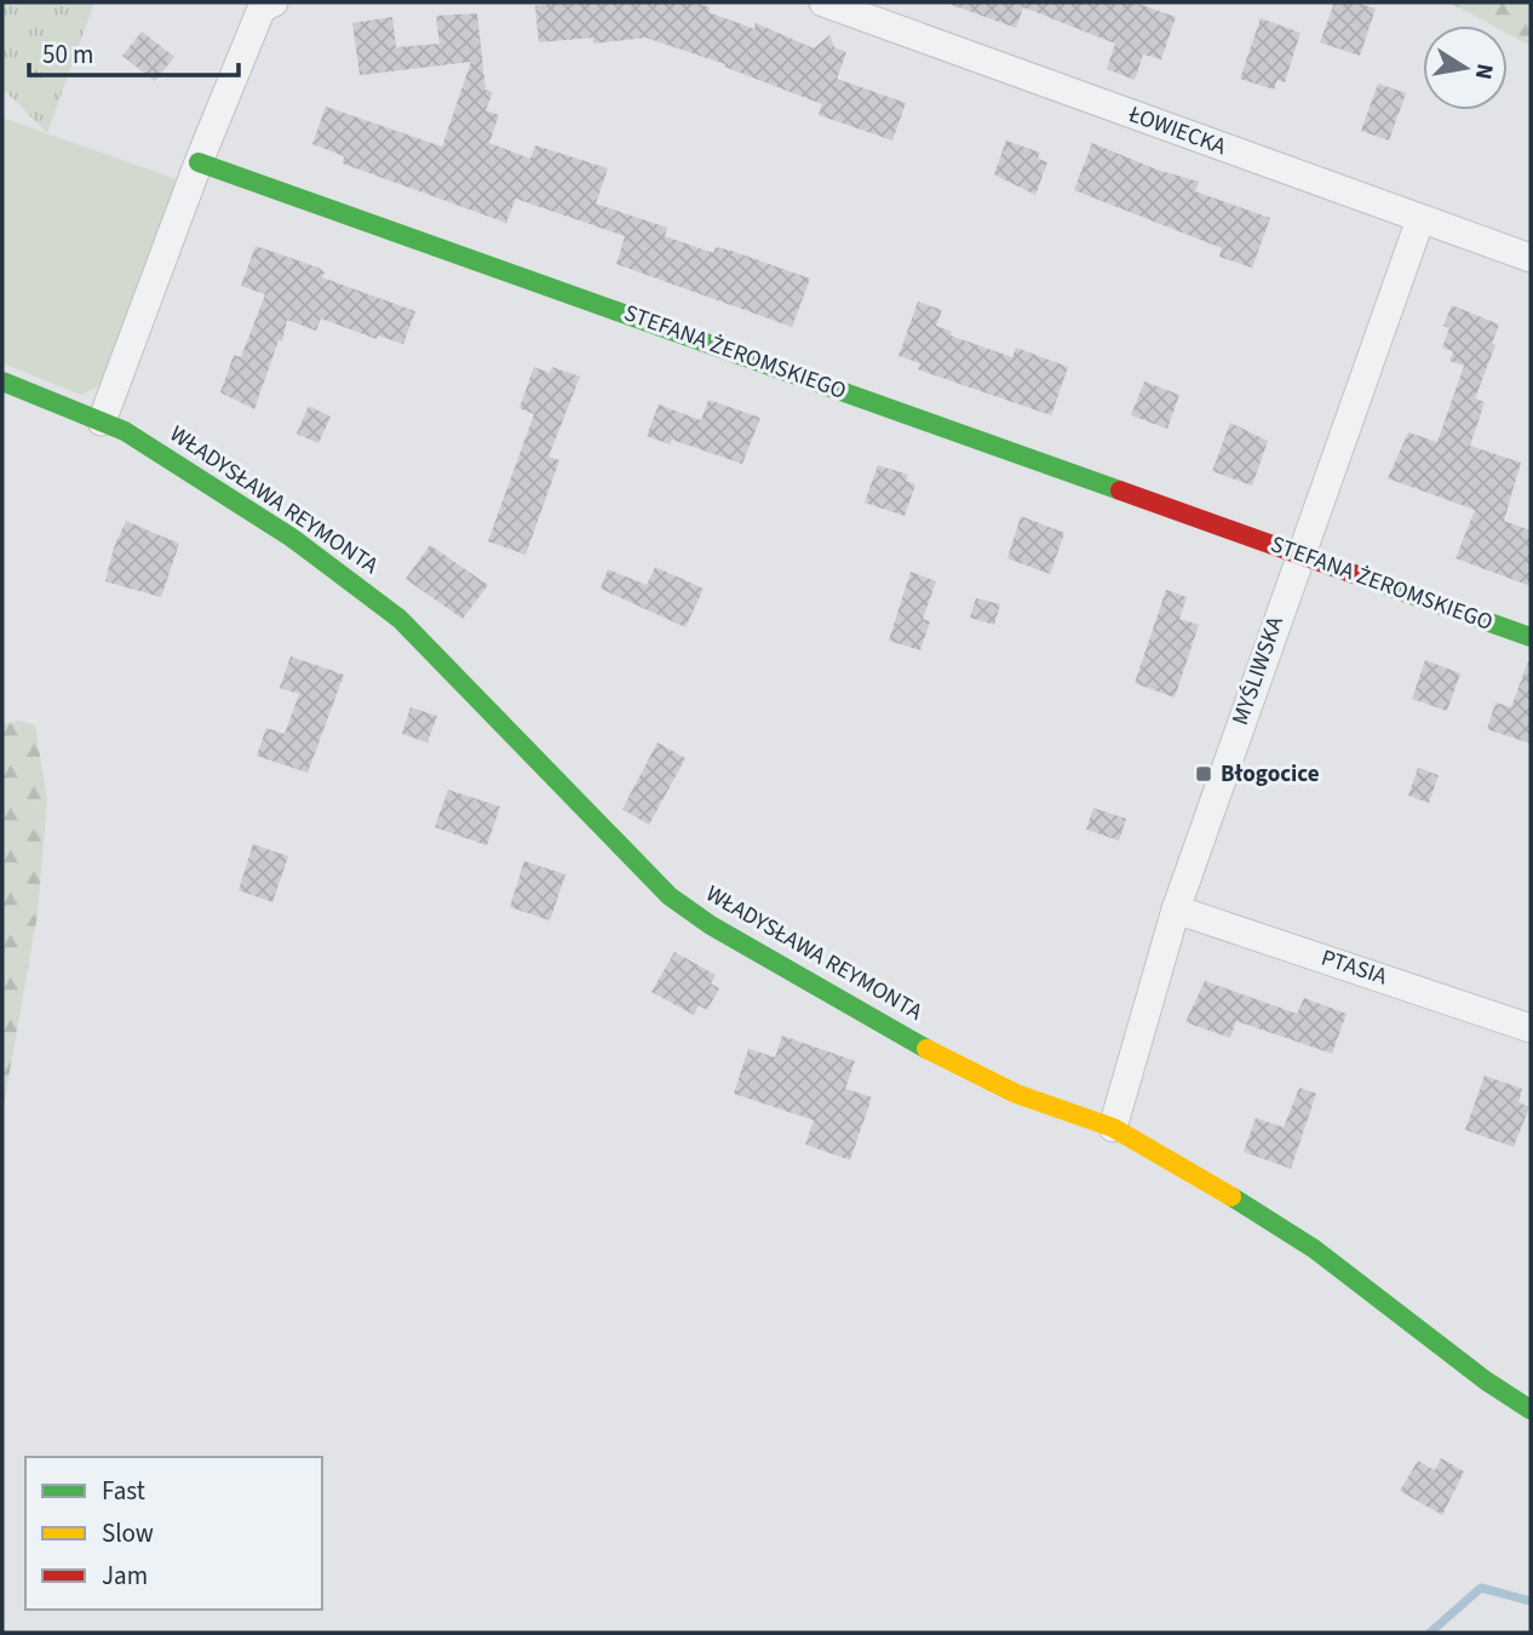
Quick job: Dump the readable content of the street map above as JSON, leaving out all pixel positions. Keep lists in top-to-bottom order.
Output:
{
  "streets": {
    "street": [
      "ŁOWIECKA",
      "STEFANA ŻEROMSKIEGO",
      "WŁADYSŁAWA REYMONTA",
      "MYŚLIWSKA",
      "PTASIA"
    ]
  },
  "crossings": [
    ["ŁOWIECKA", "MYŚLIWSKA"],
    ["STEFANA ŻEROMSKIEGO", "MYŚLIWSKA"],
    ["WŁADYSŁAWA REYMONTA", "MYŚLIWSKA"],
    ["MYŚLIWSKA", "PTASIA"]
  ],
  "places": {
    "transit": ["Błogocice"]
  },
  "legend": ["Fast", "Slow", "Jam"],
  "scale_bar": "50 m",
  "north": "right"
}
